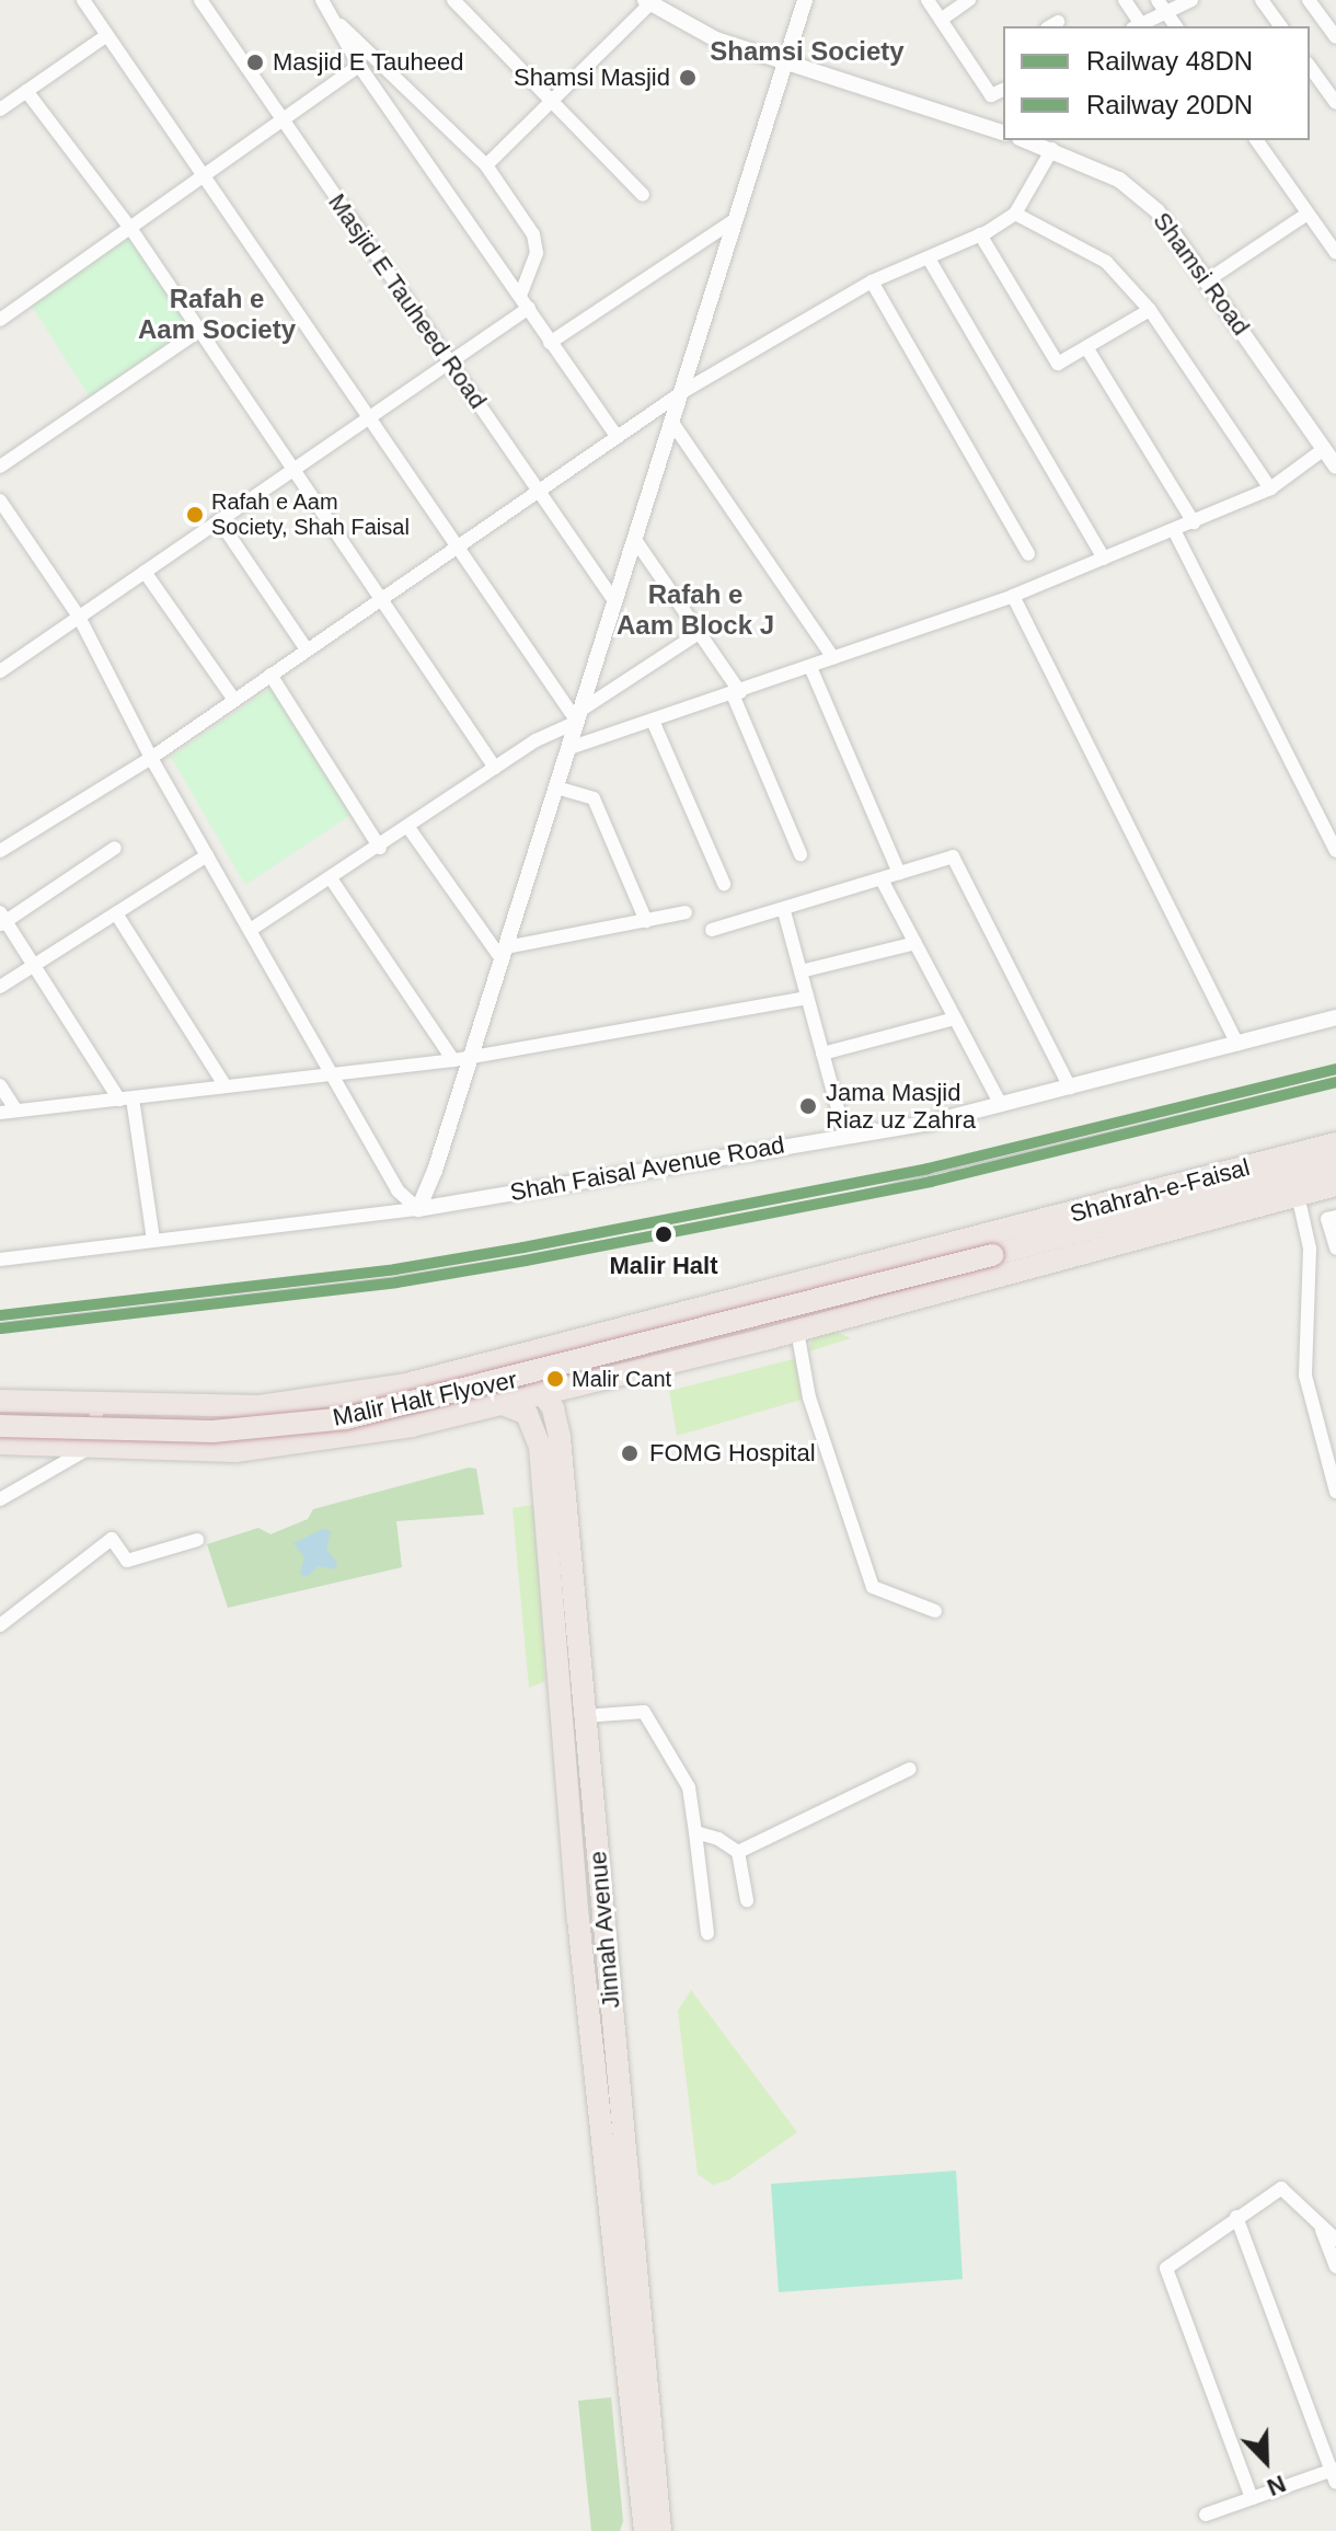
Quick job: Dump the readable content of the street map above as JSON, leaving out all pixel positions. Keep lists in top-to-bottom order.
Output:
{
  "streets": {
    "highway": ["Shahrah-e-Faisal", "Malir Halt Flyover", "Jinnah Avenue"],
    "street": ["Shamsi Road", "Masjid E Tauheed Road", "Shah Faisal Avenue Road"]
  },
  "crossings": [
    ["Shahrah-e-Faisal", "Malir Halt Flyover"]
  ],
  "districts": ["Shamsi Society", "Rafah e Aam Society", "Rafah e Aam Block J"],
  "places": [
    "Masjid E Tauheed",
    "Shamsi Masjid",
    "Rafah e Aam Society, Shah Faisal",
    "Jama Masjid Riaz uz Zahra",
    "Malir Halt",
    "Malir Cant",
    "FOMG Hospital"
  ],
  "lines": ["rail line 48DN", "rail line 20DN"],
  "legend": ["Railway 48DN", "Railway 20DN"],
  "north": "bottom right"
}
